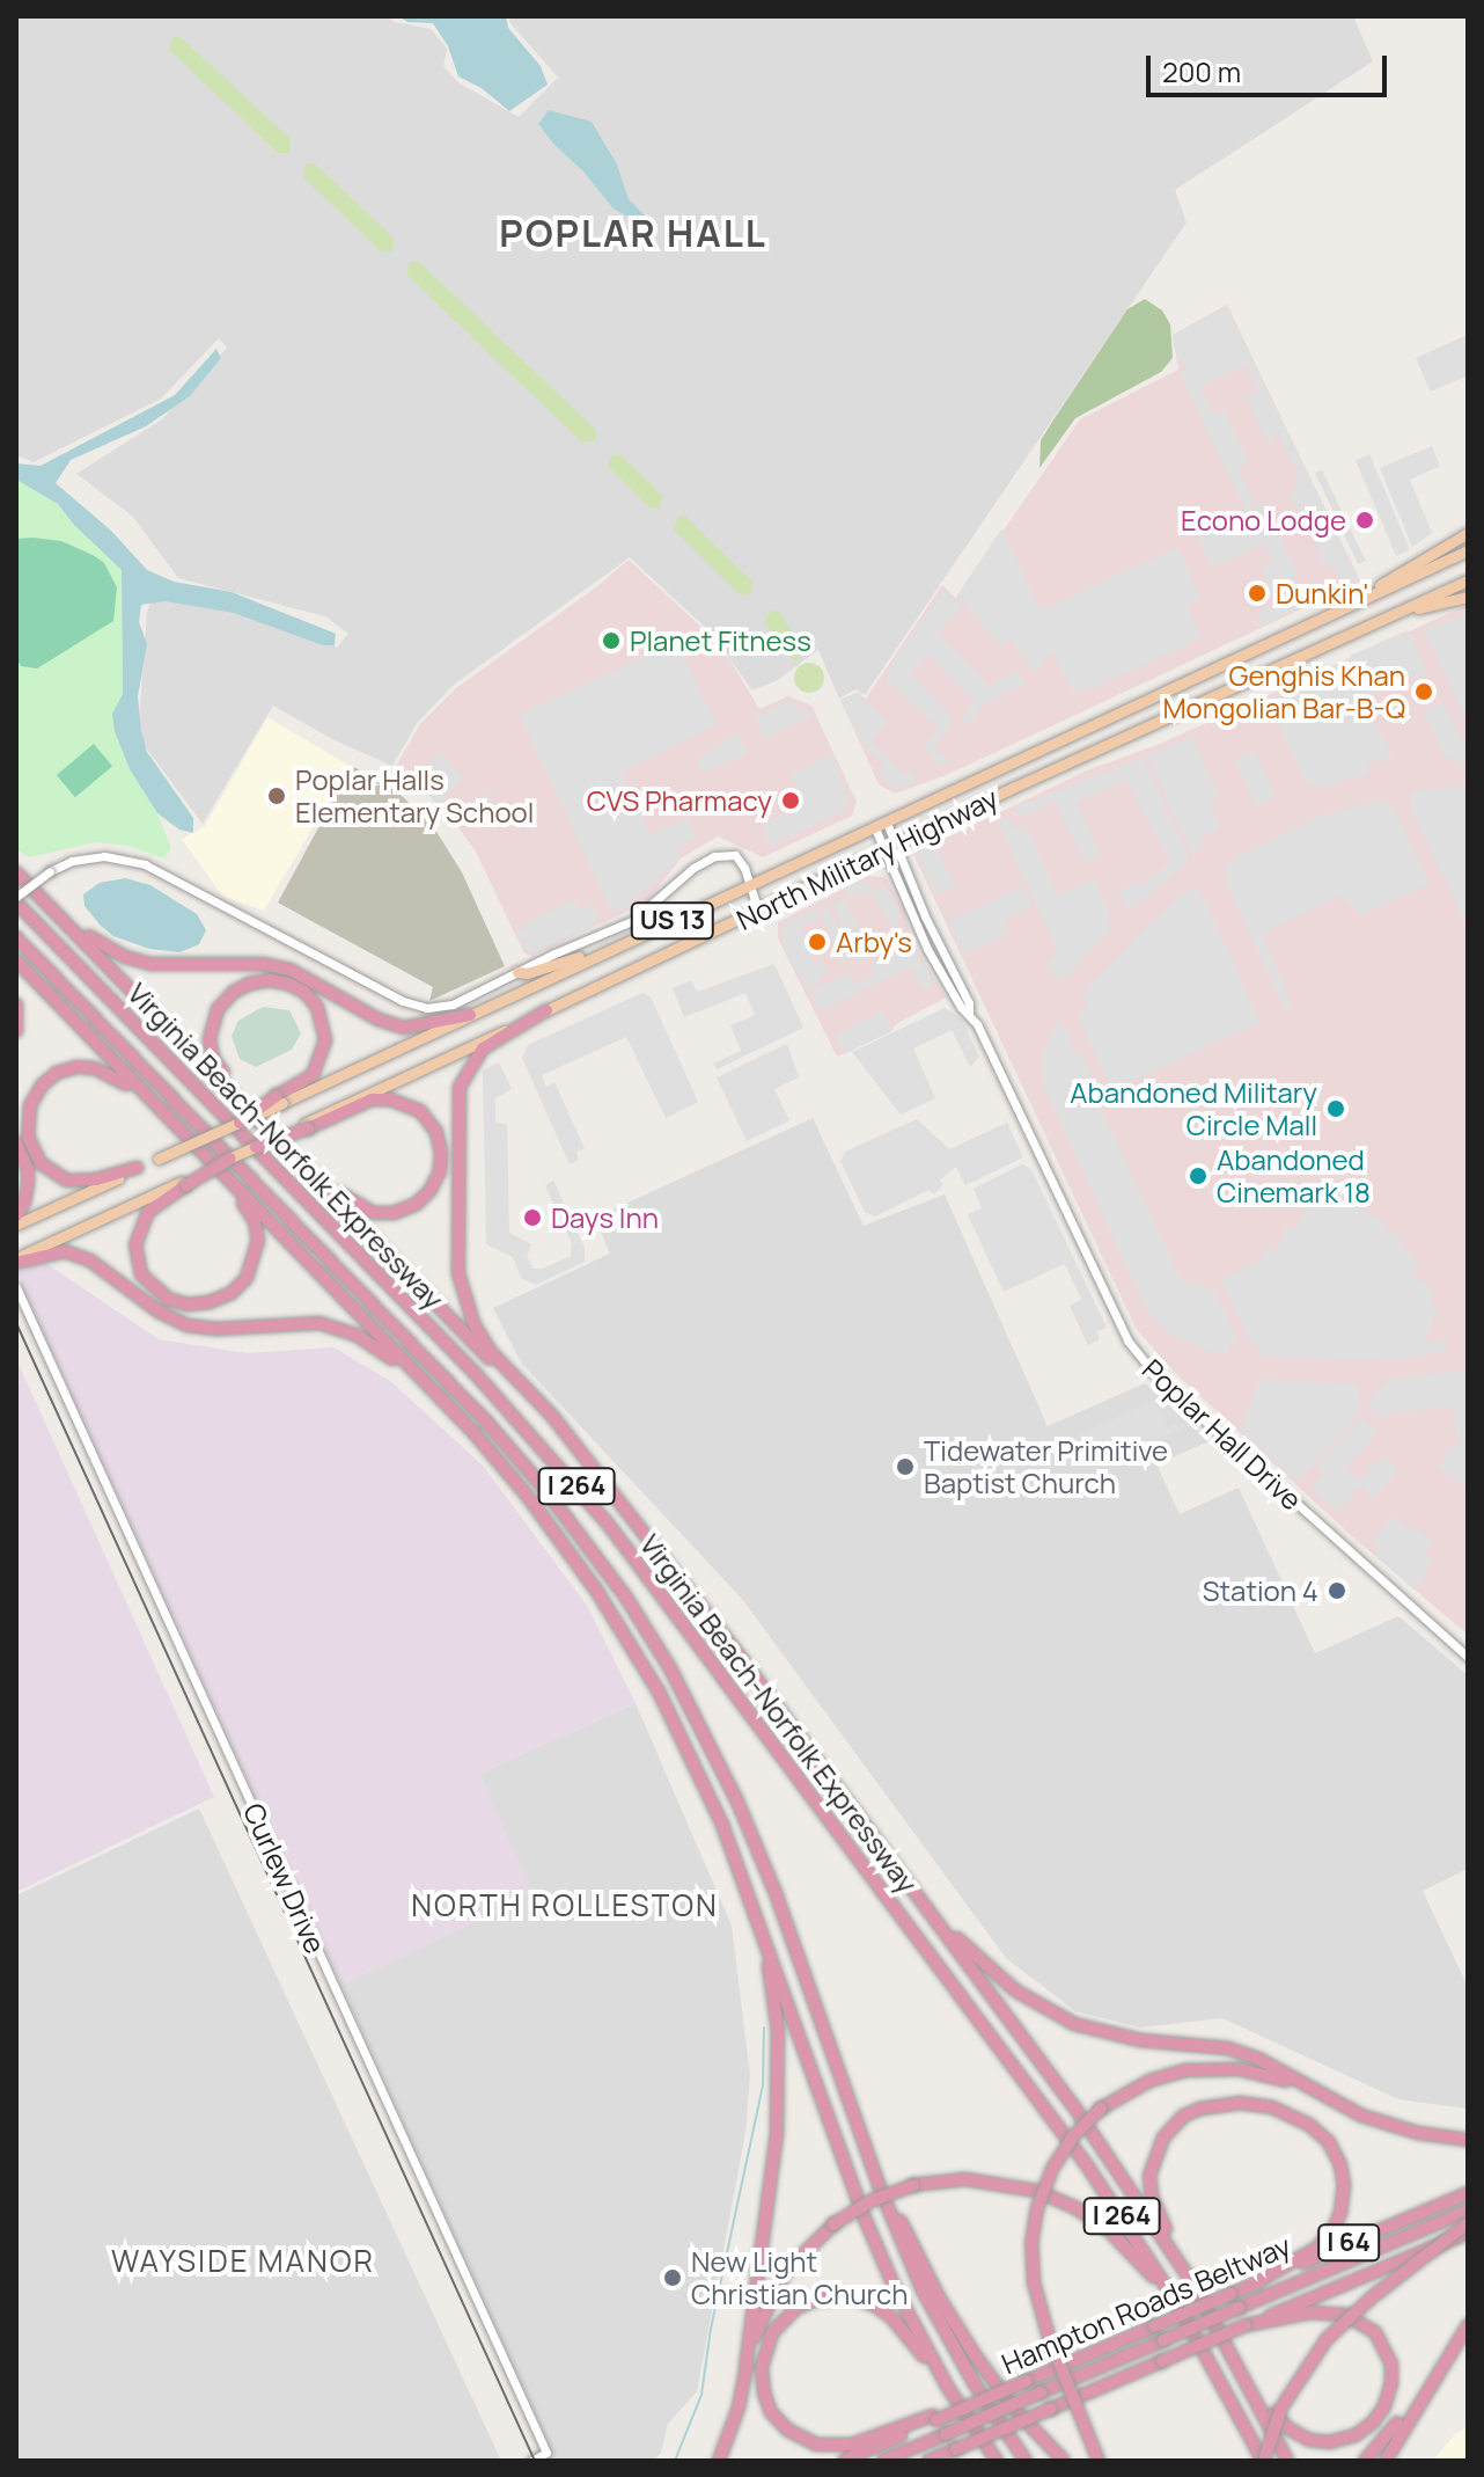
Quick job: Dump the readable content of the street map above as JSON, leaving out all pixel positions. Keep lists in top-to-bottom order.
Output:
{
  "streets": {
    "highway": [
      "Virginia Beach-Norfolk Expressway",
      "I 264",
      "I 64",
      "Hampton Roads Beltway"
    ],
    "main road": ["North Military Highway", "US 13"],
    "street": ["Poplar Hall Drive", "Curlew Drive"]
  },
  "crossings": [
    ["North Military Highway", "Poplar Hall Drive"]
  ],
  "districts": ["POPLAR HALL", "NORTH ROLLESTON", "WAYSIDE MANOR"],
  "places": [
    "Econo Lodge",
    "Dunkin'",
    "Planet Fitness",
    "Genghis Khan Mongolian Bar-B-Q",
    "Poplar Halls Elementary School",
    "CVS Pharmacy",
    "Arby's",
    "Abandoned Military Circle Mall",
    "Abandoned Cinemark 18",
    "Days Inn",
    "Tidewater Primitive Baptist Church",
    "Station 4",
    "New Light Christian Church"
  ],
  "scale_bar": "200 m"
}
